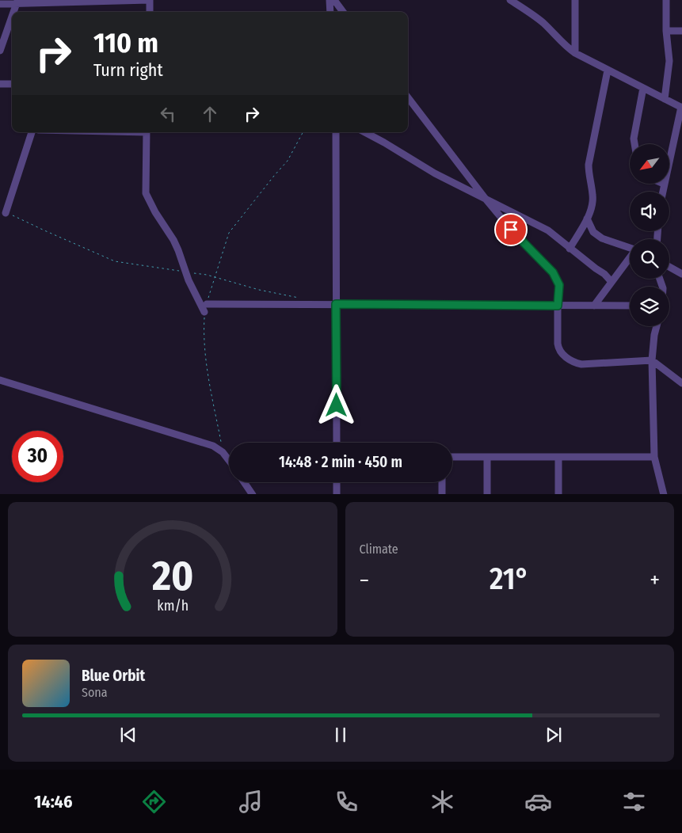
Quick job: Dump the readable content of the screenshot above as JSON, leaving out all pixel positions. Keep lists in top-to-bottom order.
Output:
{
  "north": "bottom left",
  "page": {
    "turn": ["110 m", "Turn right"],
    "limit": "30",
    "trip": "14:48 · 2 min · 450 m",
    "tile": "Climate",
    "heat": ["−", "21°", "+"],
    "song": ["Blue Orbit", "Sona"],
    "tabs": "14:46",
    "gauge": ["20", "km/h"]
  }
}
